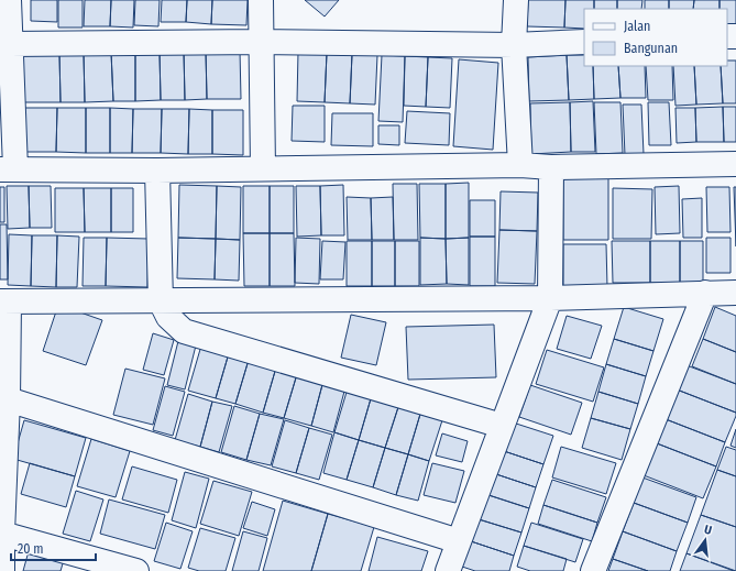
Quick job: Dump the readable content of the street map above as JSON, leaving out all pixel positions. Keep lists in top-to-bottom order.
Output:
{
  "legend": ["Jalan", "Bangunan"],
  "scale_bar": "20 m",
  "north": "top"
}
